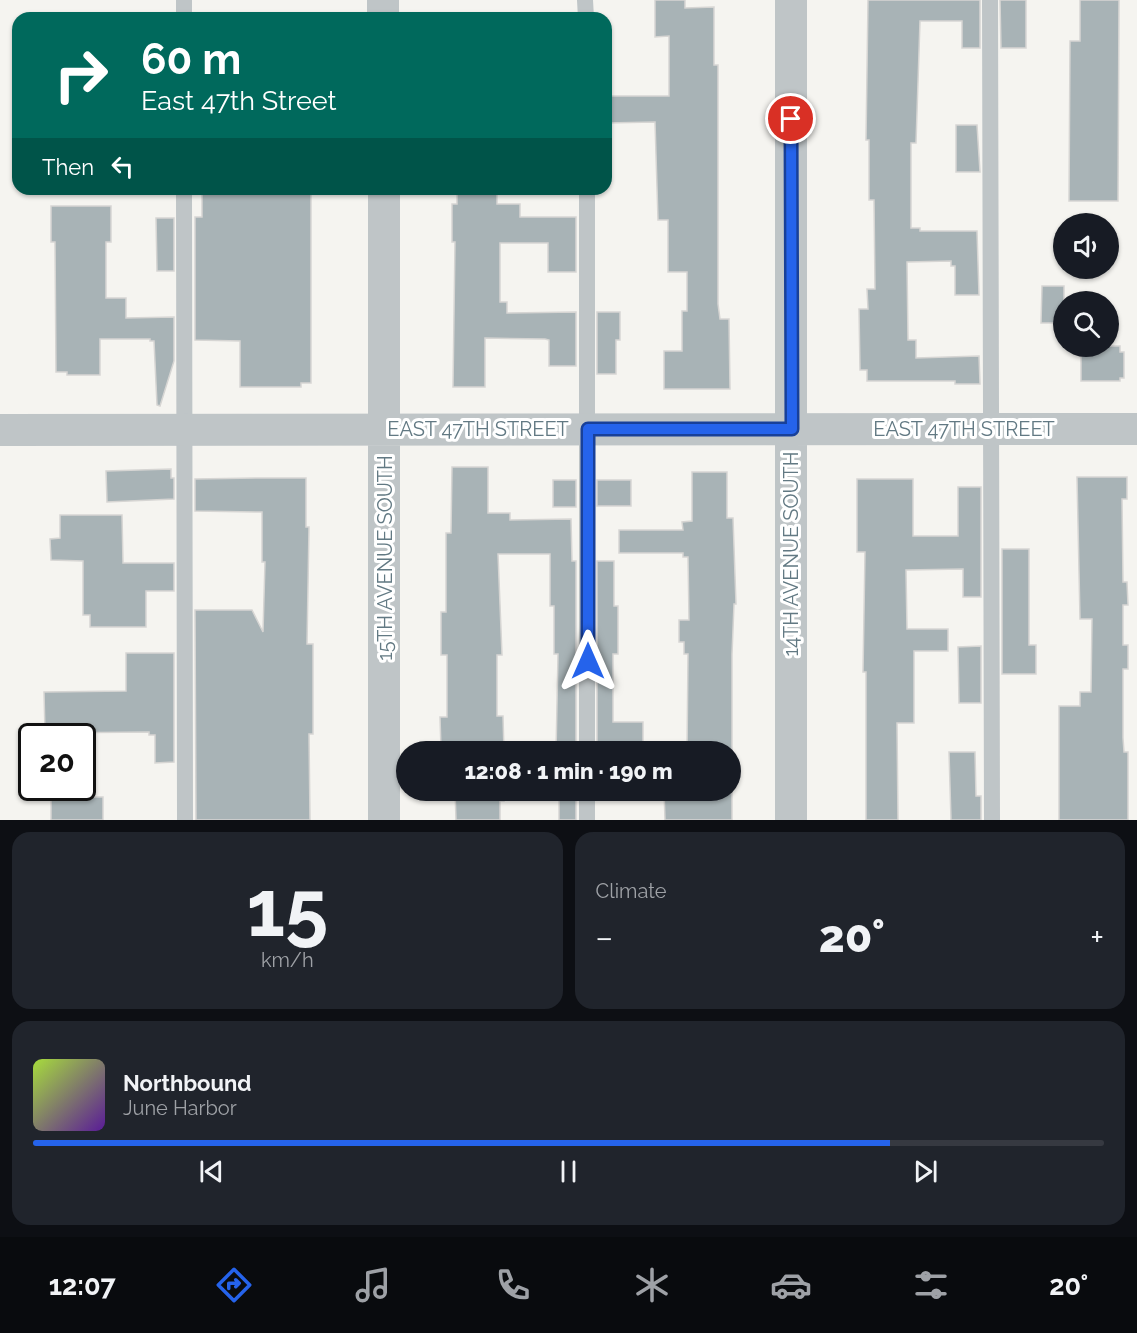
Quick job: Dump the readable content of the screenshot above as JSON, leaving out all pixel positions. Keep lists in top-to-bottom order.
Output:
{
  "streets": {
    "street": ["EAST 47TH STREET", "14TH AVENUE SOUTH", "15TH AVENUE SOUTH"]
  },
  "crossings": [
    ["EAST 47TH STREET", "14TH AVENUE SOUTH"],
    ["EAST 47TH STREET", "15TH AVENUE SOUTH"]
  ],
  "page": {
    "turn": ["60 m", "East 47th Street"],
    "then": "Then",
    "limit": "20",
    "trip": "12:08 · 1 min · 190 m",
    "tile": [
      ["15", "km/h"],
      "Climate"
    ],
    "heat": ["−", "20°", "+"],
    "song": ["Northbound", "June Harbor"],
    "tabs": ["12:07", "20°"]
  }
}
